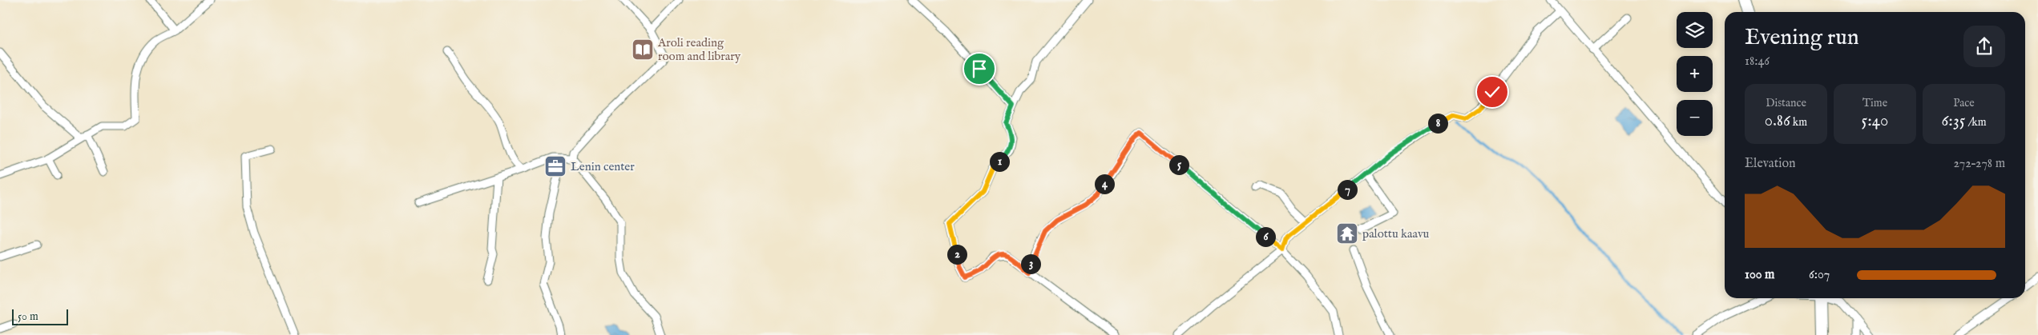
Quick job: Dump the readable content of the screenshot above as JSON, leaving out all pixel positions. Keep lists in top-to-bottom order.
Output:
{
  "places": {
    "library": ["Aroli reading room and library"],
    "office": ["Lenin center"],
    "temple": ["palottu kaavu"]
  },
  "scale_bar": "50 m",
  "page": {
    "map_buttons": ["+", "−"],
    "heading": ["Evening run", "18:46"],
    "stats": [
      ["Distance", "0.86 km"],
      ["Time", "5:40"],
      ["Pace", "6:35 /km"]
    ],
    "pins": [
      "8",
      "1",
      "5",
      "4",
      "7",
      "6",
      "2",
      "3"
    ],
    "chart": ["Elevation", "272–278 m"],
    "list": [
      {
        "name": "100 m",
        "note": "6:07"
      }
    ],
    "scale": "50 m"
  }
}
